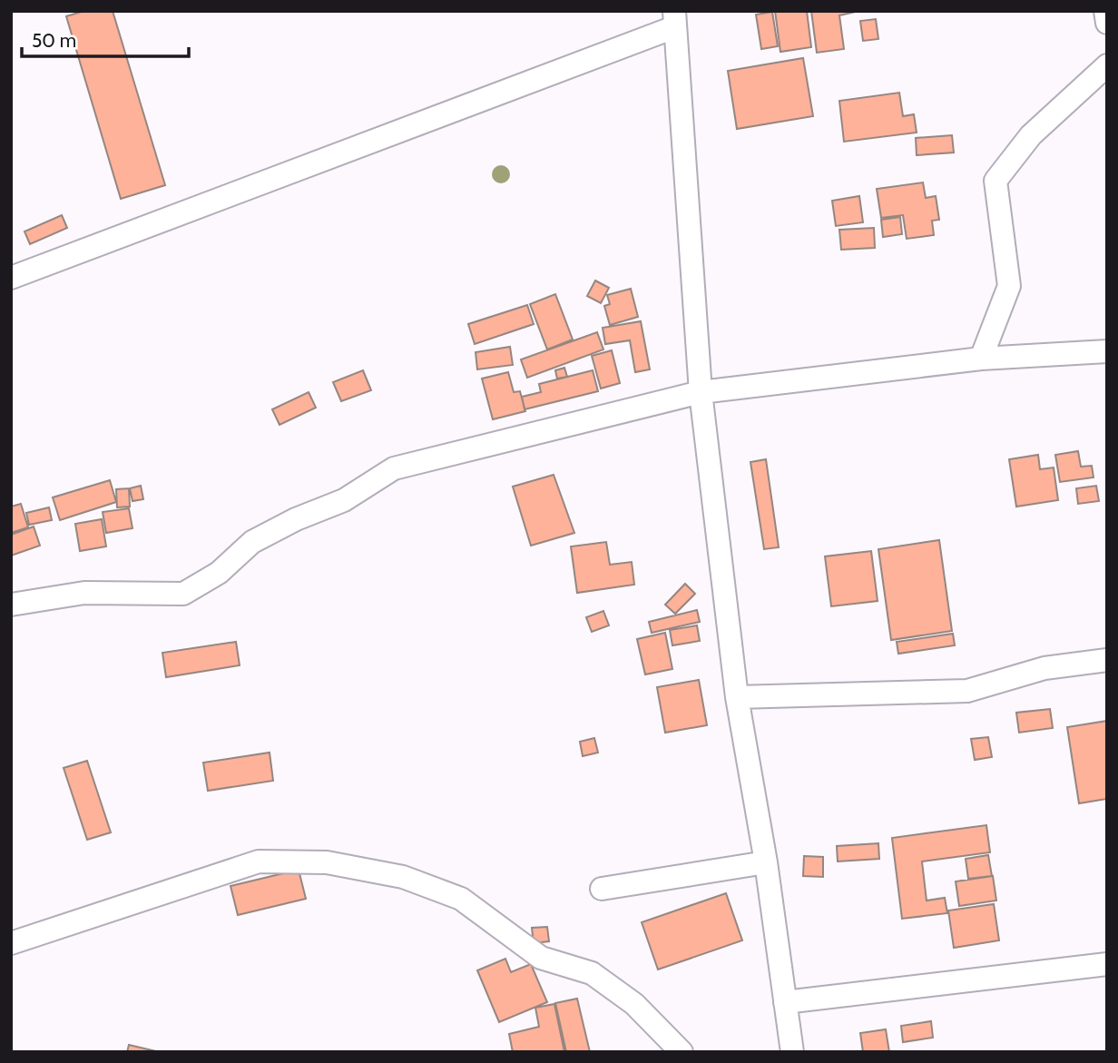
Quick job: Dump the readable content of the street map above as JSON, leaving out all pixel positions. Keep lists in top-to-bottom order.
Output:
{
  "scale_bar": "50 m"
}
